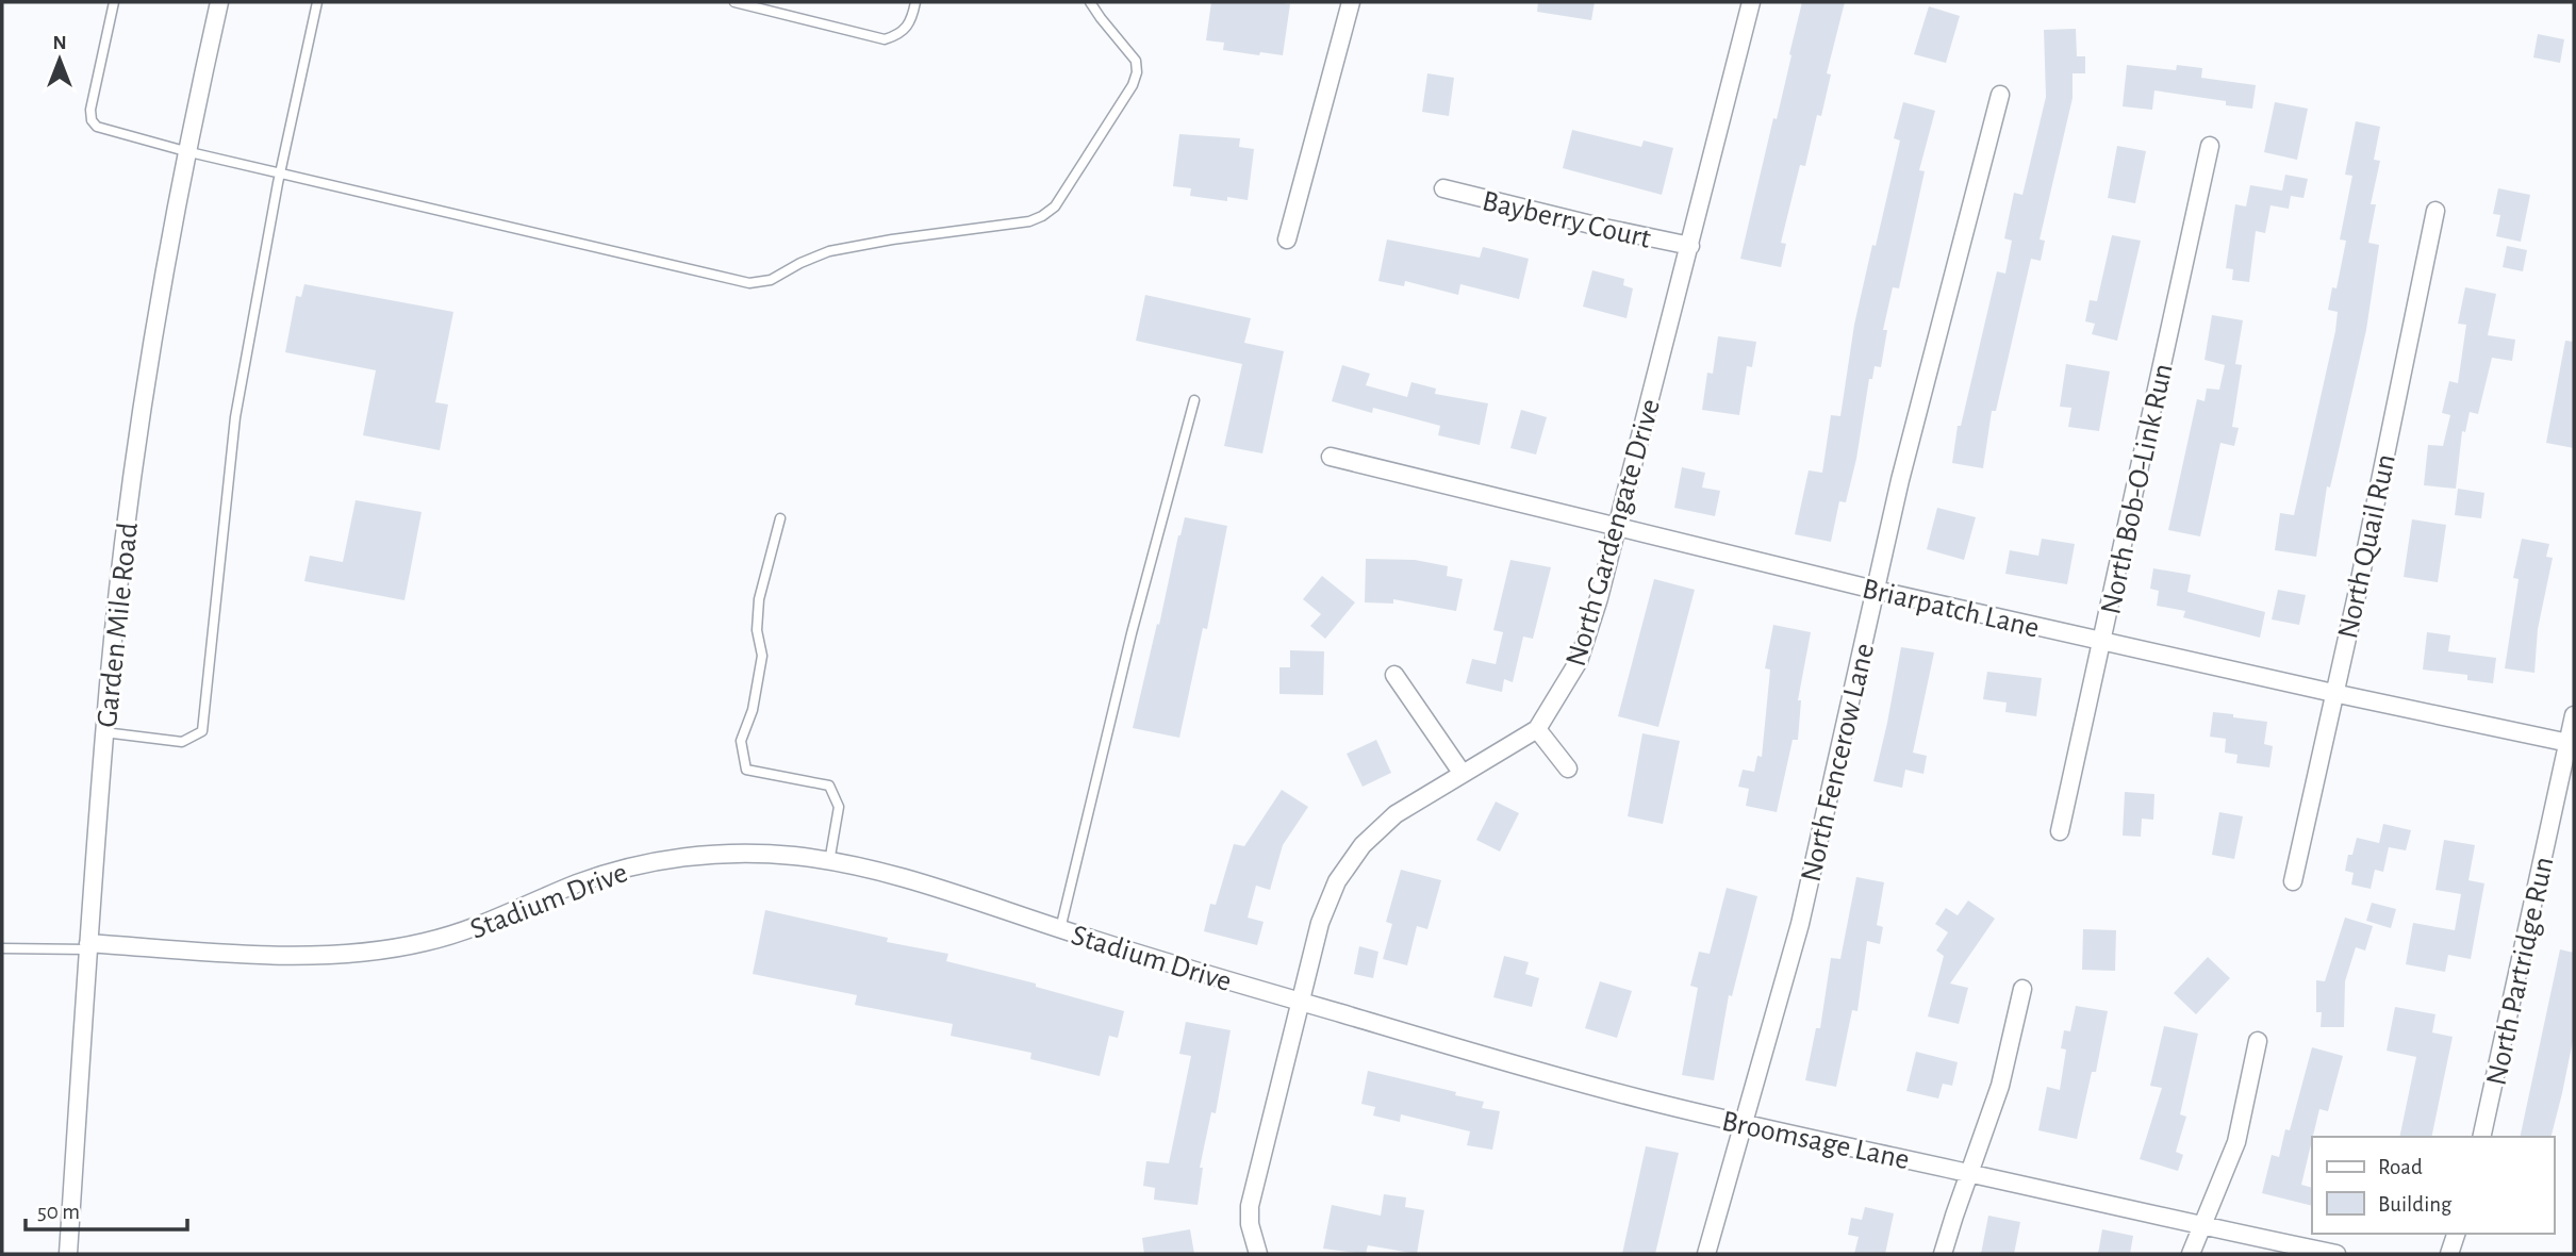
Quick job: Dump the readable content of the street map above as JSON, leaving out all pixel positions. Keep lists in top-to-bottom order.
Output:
{
  "streets": {
    "street": [
      "Bayberry Court",
      "North Bob-O-Link Run",
      "North Gardengate Drive",
      "North Quail Run",
      "Briarpatch Lane",
      "Garden Mile Road",
      "North Fencerow Lane",
      "Stadium Drive",
      "North Partridge Run",
      "Broomsage Lane"
    ]
  },
  "crossings": [
    ["Bayberry Court", "North Gardengate Drive"],
    ["North Bob-O-Link Run", "Briarpatch Lane"],
    ["North Gardengate Drive", "Briarpatch Lane"],
    ["North Gardengate Drive", "Stadium Drive"],
    ["North Gardengate Drive", "Broomsage Lane"],
    ["North Quail Run", "Briarpatch Lane"],
    ["Briarpatch Lane", "North Fencerow Lane"],
    ["Briarpatch Lane", "North Partridge Run"],
    ["Garden Mile Road", "Stadium Drive"],
    ["North Fencerow Lane", "Broomsage Lane"],
    ["Stadium Drive", "Broomsage Lane"]
  ],
  "legend": ["Road", "Building"],
  "scale_bar": "50 m",
  "north": "top"
}
